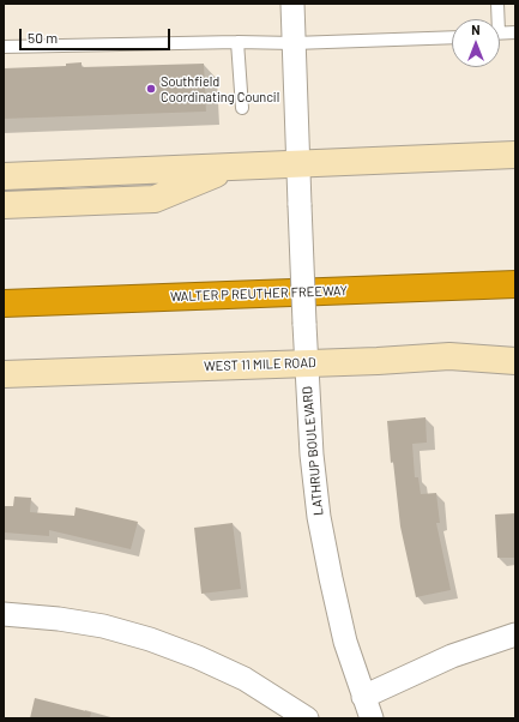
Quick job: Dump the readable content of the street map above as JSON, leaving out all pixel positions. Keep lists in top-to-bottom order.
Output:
{
  "streets": {
    "highway": ["WALTER P REUTHER FREEWAY"],
    "main road": ["WEST 11 MILE ROAD"],
    "street": ["LATHRUP BOULEVARD"]
  },
  "crossings": [
    ["WEST 11 MILE ROAD", "LATHRUP BOULEVARD"]
  ],
  "places": ["Southfield Coordinating Council"],
  "scale_bar": "50 m",
  "north": "top"
}
